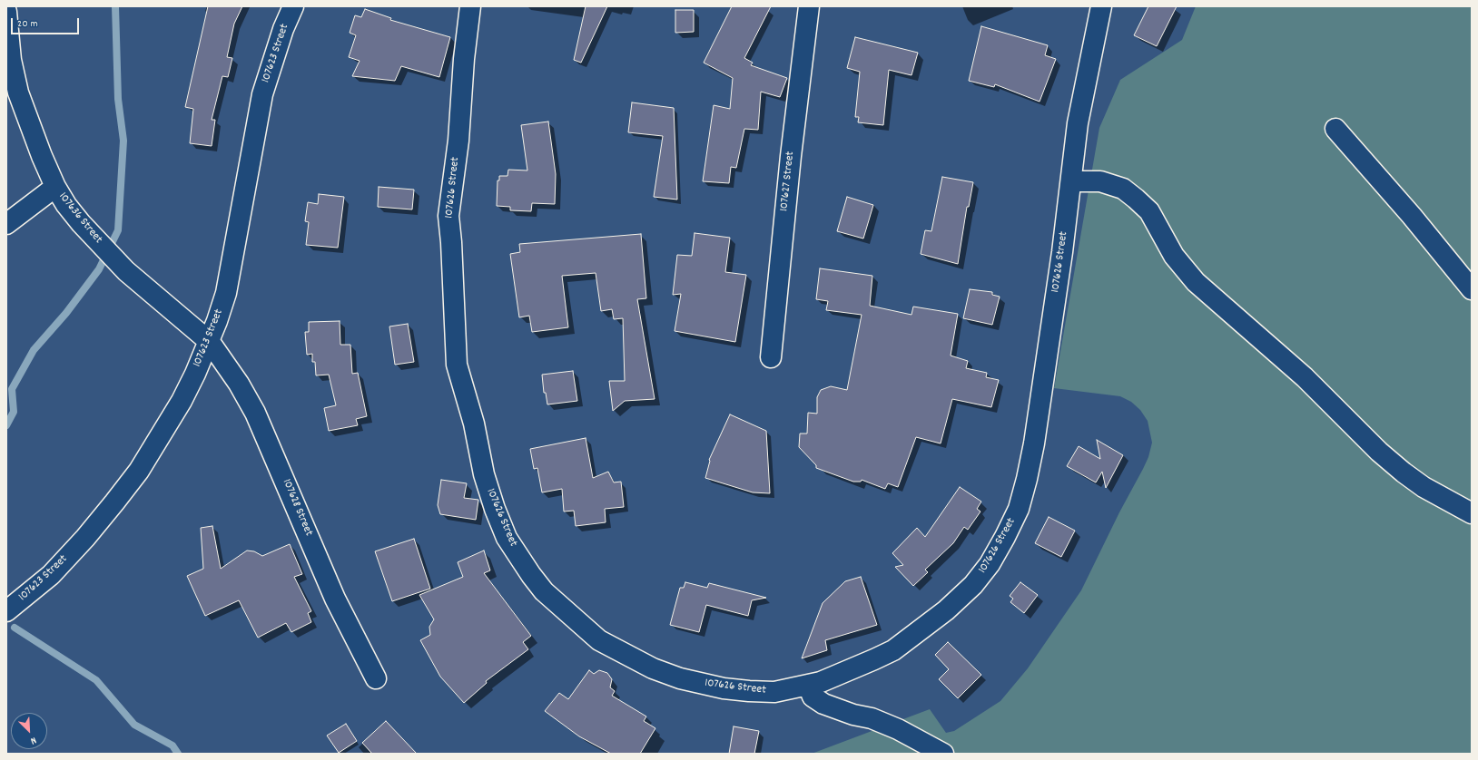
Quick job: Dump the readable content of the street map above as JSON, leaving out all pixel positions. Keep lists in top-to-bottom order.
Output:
{
  "streets": {
    "street": [
      "107623 Street",
      "107627 Street",
      "107626 Street",
      "107636 Street",
      "107628 Street"
    ]
  },
  "crossings": [
    ["107623 Street", "107636 Street"],
    ["107623 Street", "107628 Street"],
    ["107636 Street", "107628 Street"]
  ],
  "scale_bar": "20 m",
  "north": "bottom right"
}
